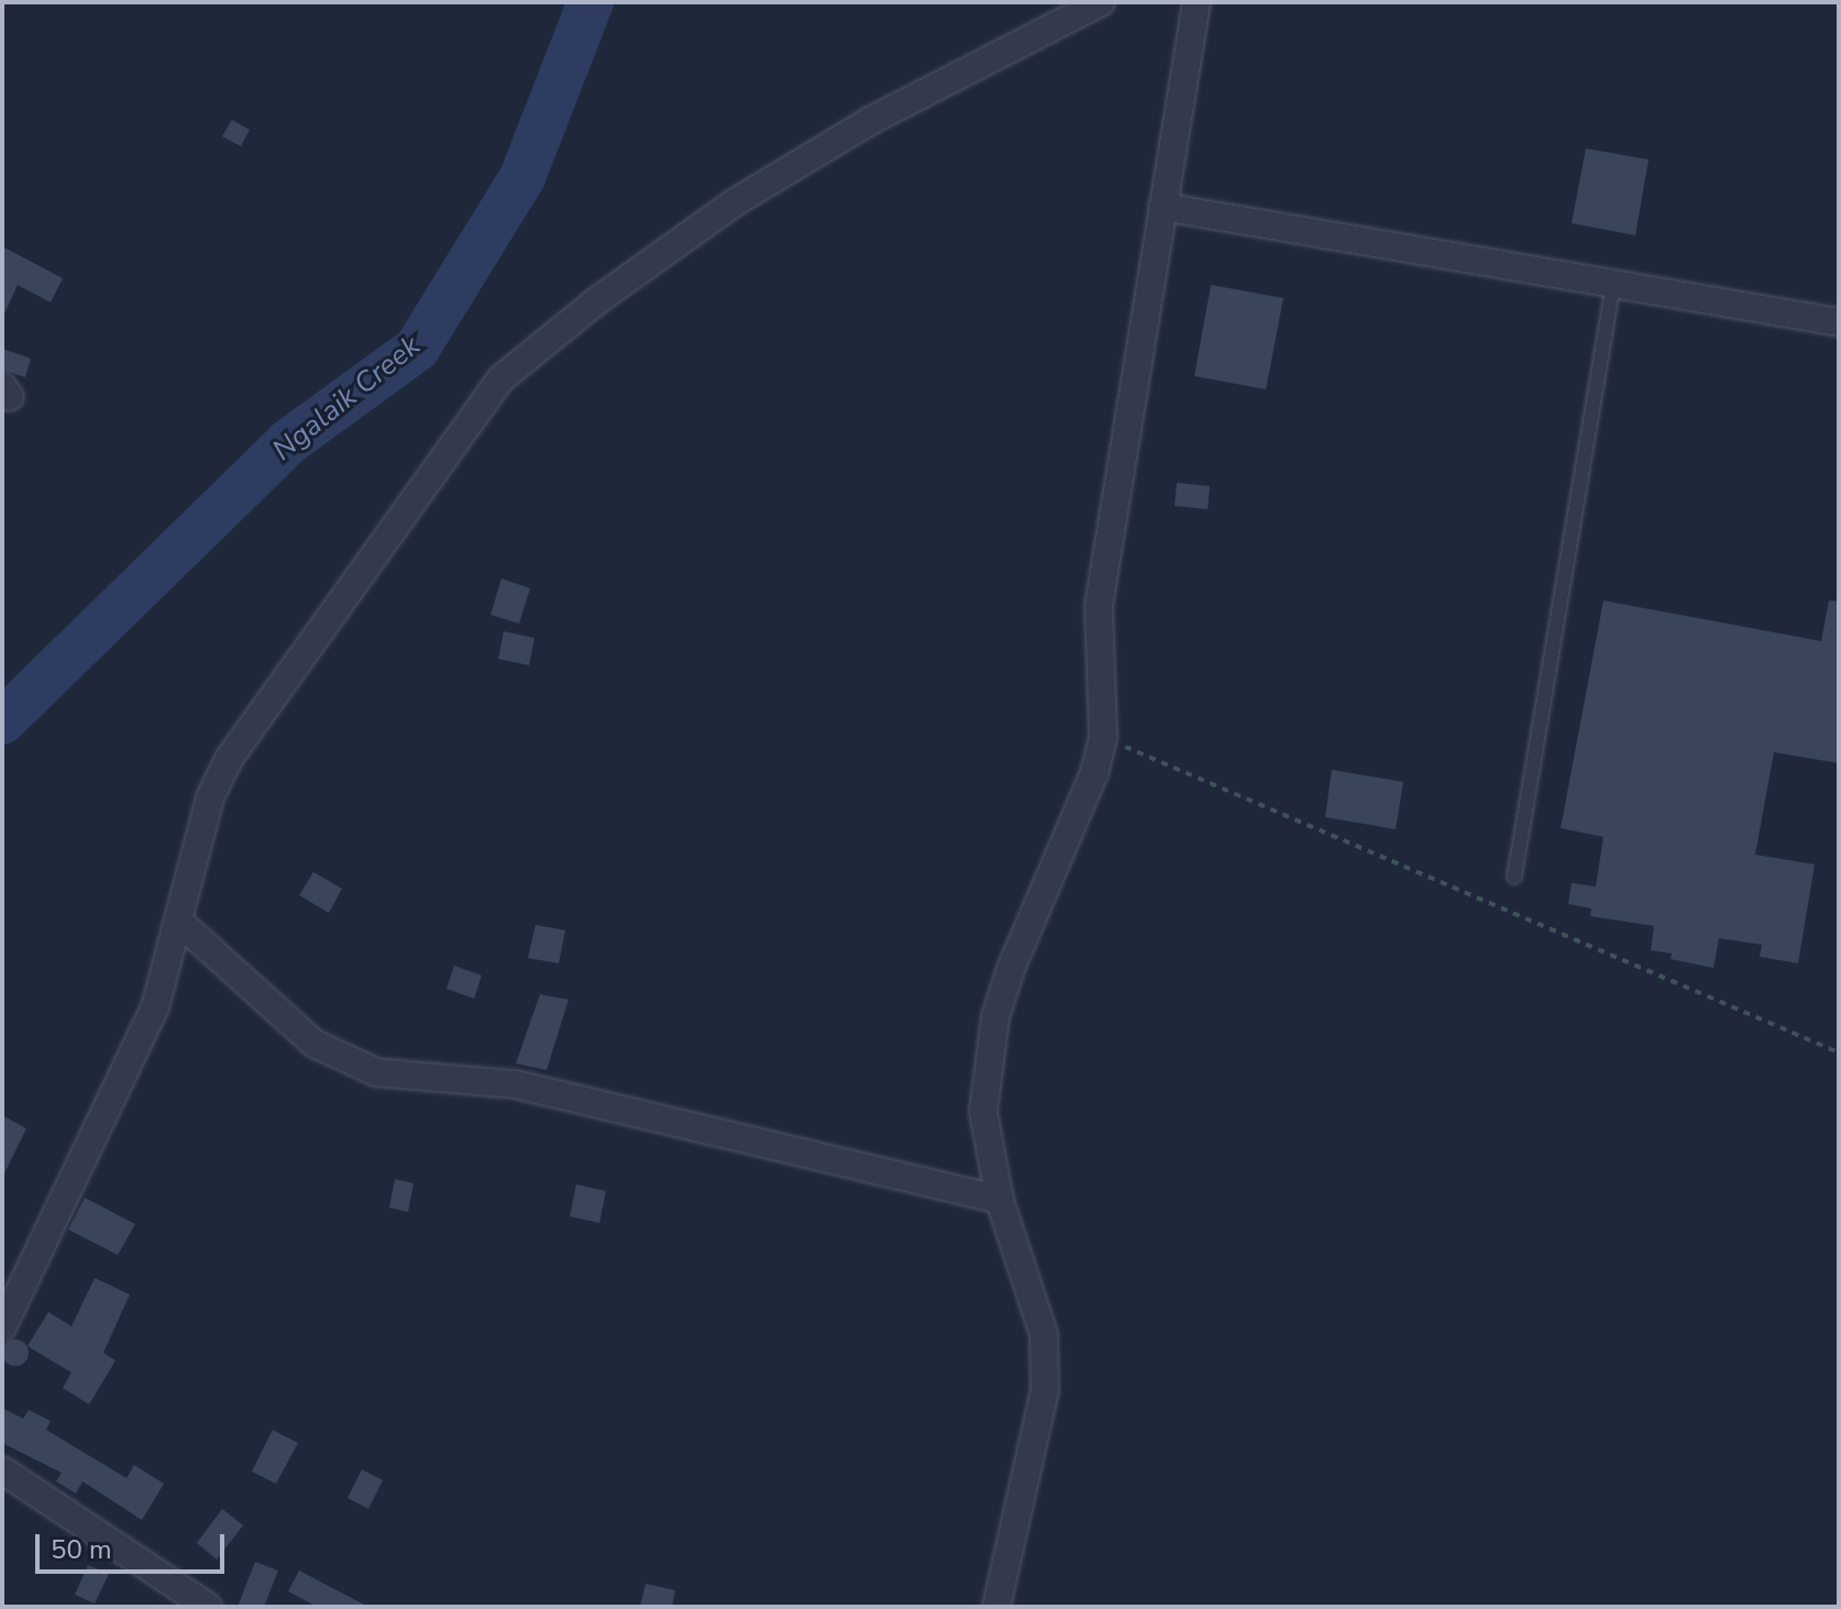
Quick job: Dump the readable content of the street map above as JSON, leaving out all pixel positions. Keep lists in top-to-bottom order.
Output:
{
  "water": ["Ngalaik Creek"],
  "scale_bar": "50 m"
}
